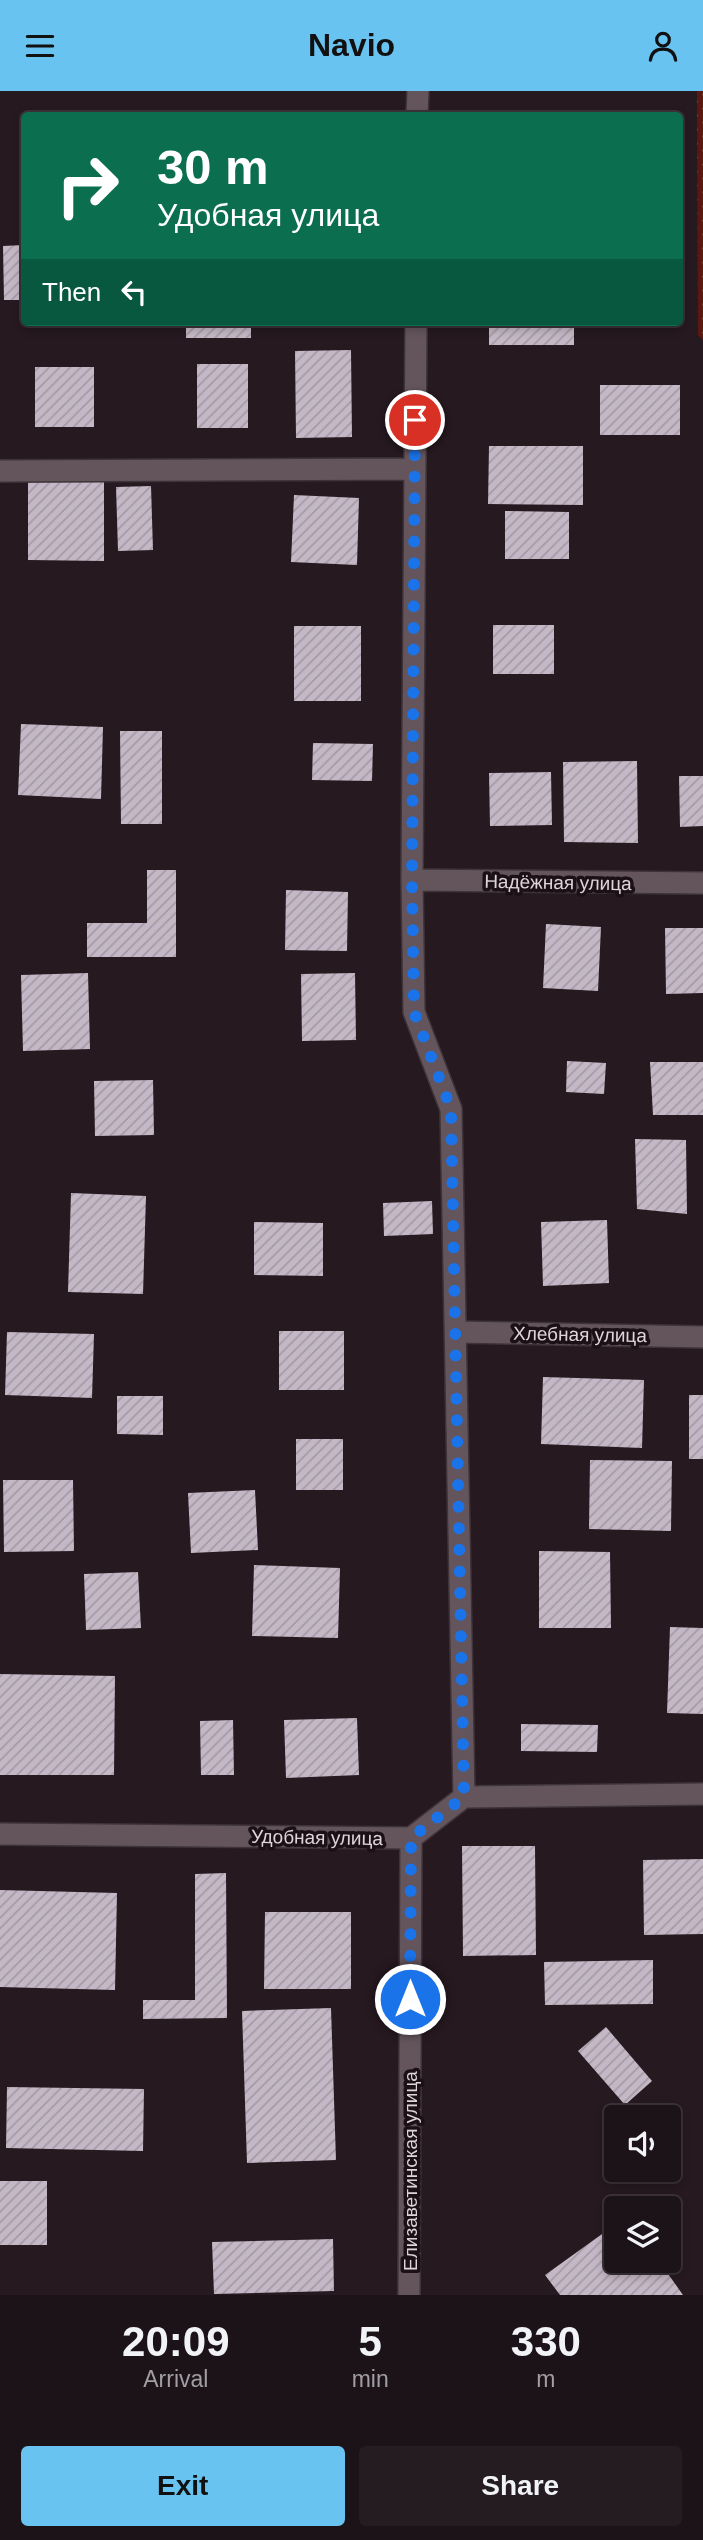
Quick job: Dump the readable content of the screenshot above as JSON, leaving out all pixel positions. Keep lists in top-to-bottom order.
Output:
{
  "streets": {
    "street": [
      "Надёжная улица",
      "Хлебная улица",
      "Удобная улица",
      "Елизаветинская улица"
    ]
  },
  "crossings": [
    ["Удобная улица", "Елизаветинская улица"]
  ],
  "page": {
    "header": "Navio",
    "turn": ["30 m", "Удобная улица"],
    "then": "Then",
    "eta": [
      "20:09",
      "Arrival",
      "5",
      "min",
      "330",
      "m"
    ],
    "buttons": ["Exit", "Share"]
  }
}
